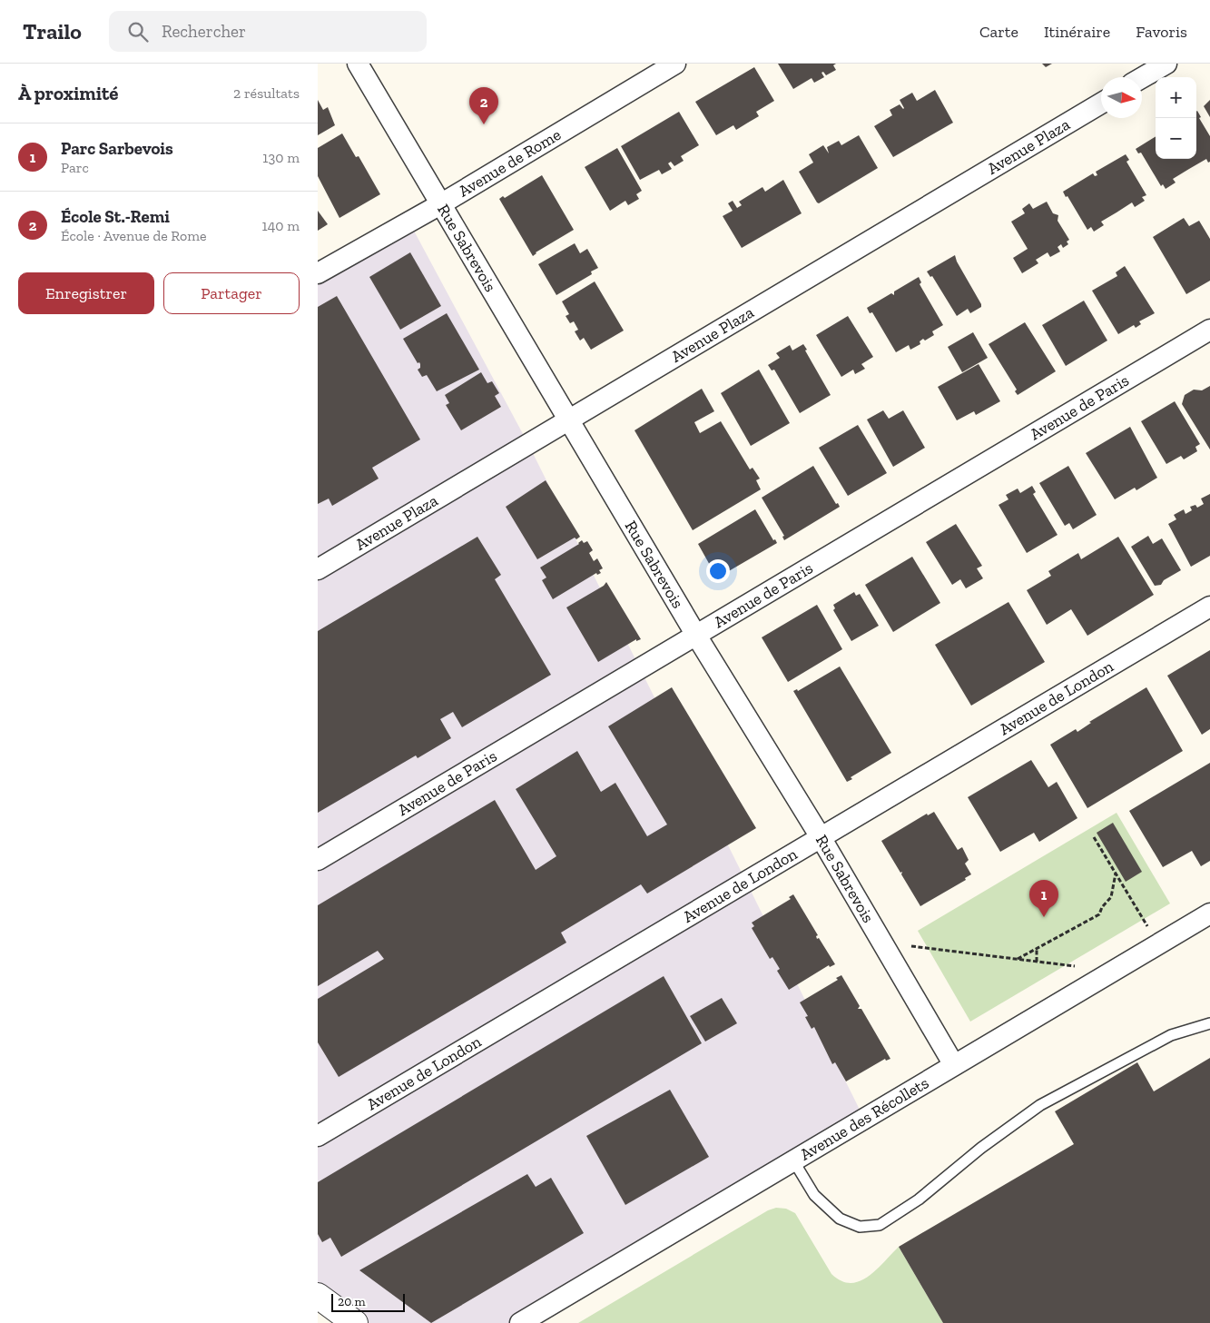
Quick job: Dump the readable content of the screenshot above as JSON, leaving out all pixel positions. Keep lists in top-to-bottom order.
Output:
{
  "streets": {
    "street": [
      "Avenue Plaza",
      "Avenue de Rome",
      "Rue Sabrevois",
      "Avenue de Paris",
      "Avenue de London",
      "Avenue des Récollets"
    ]
  },
  "crossings": [
    ["Avenue Plaza", "Rue Sabrevois"],
    ["Avenue de Rome", "Rue Sabrevois"],
    ["Rue Sabrevois", "Avenue de Paris"],
    ["Rue Sabrevois", "Avenue de London"],
    ["Rue Sabrevois", "Avenue des Récollets"]
  ],
  "scale_bar": "20 m",
  "north": "right",
  "page": {
    "header": "Trailo",
    "search": "Rechercher",
    "nav": ["Carte", "Itinéraire", "Favoris"],
    "heading": ["À proximité", "2 résultats"],
    "map_buttons": ["+", "−"],
    "pins": ["2", "1"],
    "list": [
      {
        "mark": "1",
        "name": "Parc Sarbevois",
        "note": "Parc",
        "value": "130 m"
      },
      {
        "mark": "2",
        "name": "École St.-Remi",
        "note": "École · Avenue de Rome",
        "value": "140 m"
      }
    ],
    "buttons": ["Enregistrer", "Partager"],
    "scale": "20 m"
  }
}
